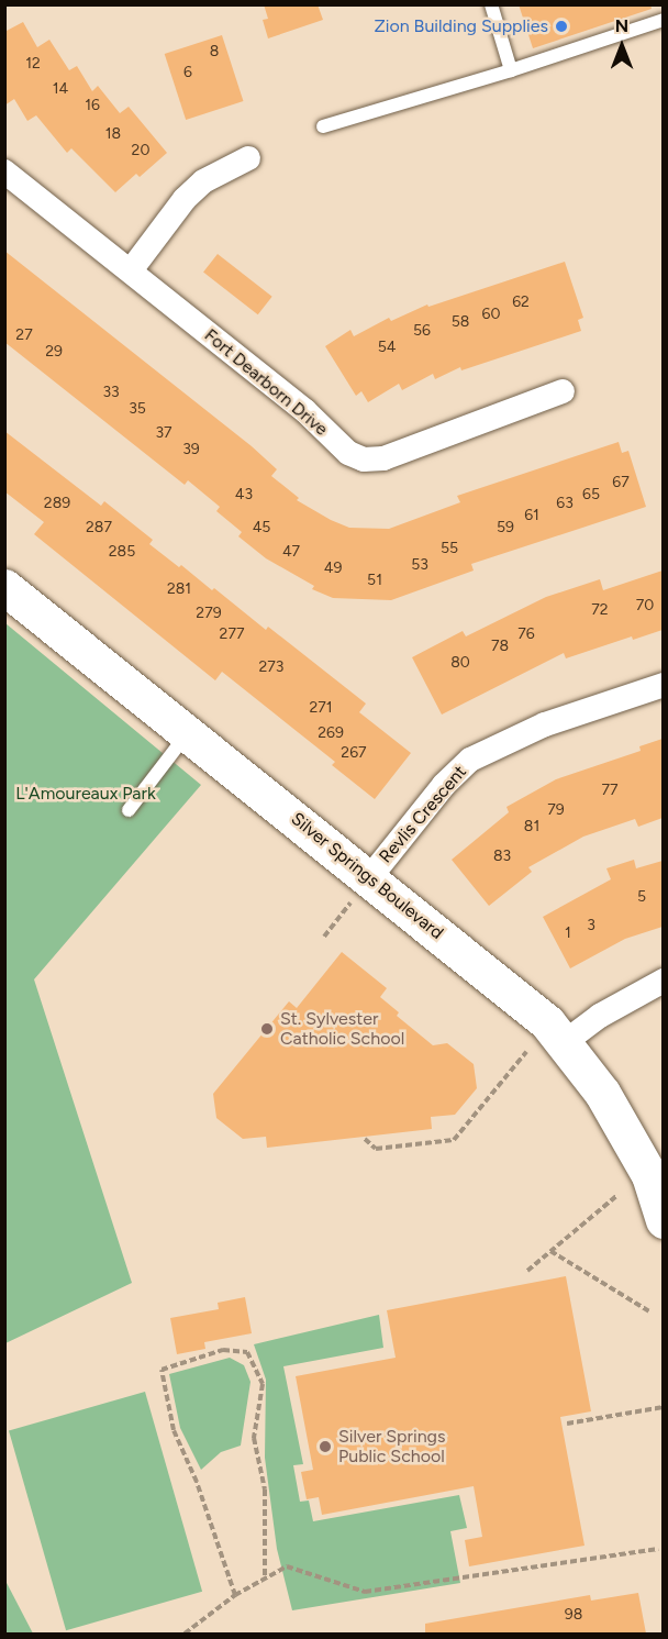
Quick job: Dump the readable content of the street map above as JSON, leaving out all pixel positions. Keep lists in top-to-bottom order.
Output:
{
  "streets": {
    "street": ["Fort Dearborn Drive", "Revlis Crescent", "Silver Springs Boulevard"]
  },
  "crossings": [
    ["Revlis Crescent", "Silver Springs Boulevard"]
  ],
  "parks": ["L'Amoureaux Park"],
  "places": ["Zion Building Supplies", "St. Sylvester Catholic School", "Silver Springs Public School"],
  "house_numbers": [
    "8",
    "12",
    "6",
    "14",
    "16",
    "18",
    "20",
    "62",
    "60",
    "58",
    "56",
    "27",
    "54",
    "29",
    "33",
    "35",
    "37",
    "39",
    "67",
    "43",
    "65",
    "289",
    "63",
    "61",
    "287",
    "45",
    "59",
    "55",
    "285",
    "47",
    "53",
    "49",
    "51",
    "281",
    "70",
    "72",
    "279",
    "277",
    "76",
    "78",
    "80",
    "273",
    "271",
    "269",
    "267",
    "77",
    "79",
    "81",
    "83",
    "5",
    "3",
    "1",
    "98"
  ],
  "north": "top"
}
